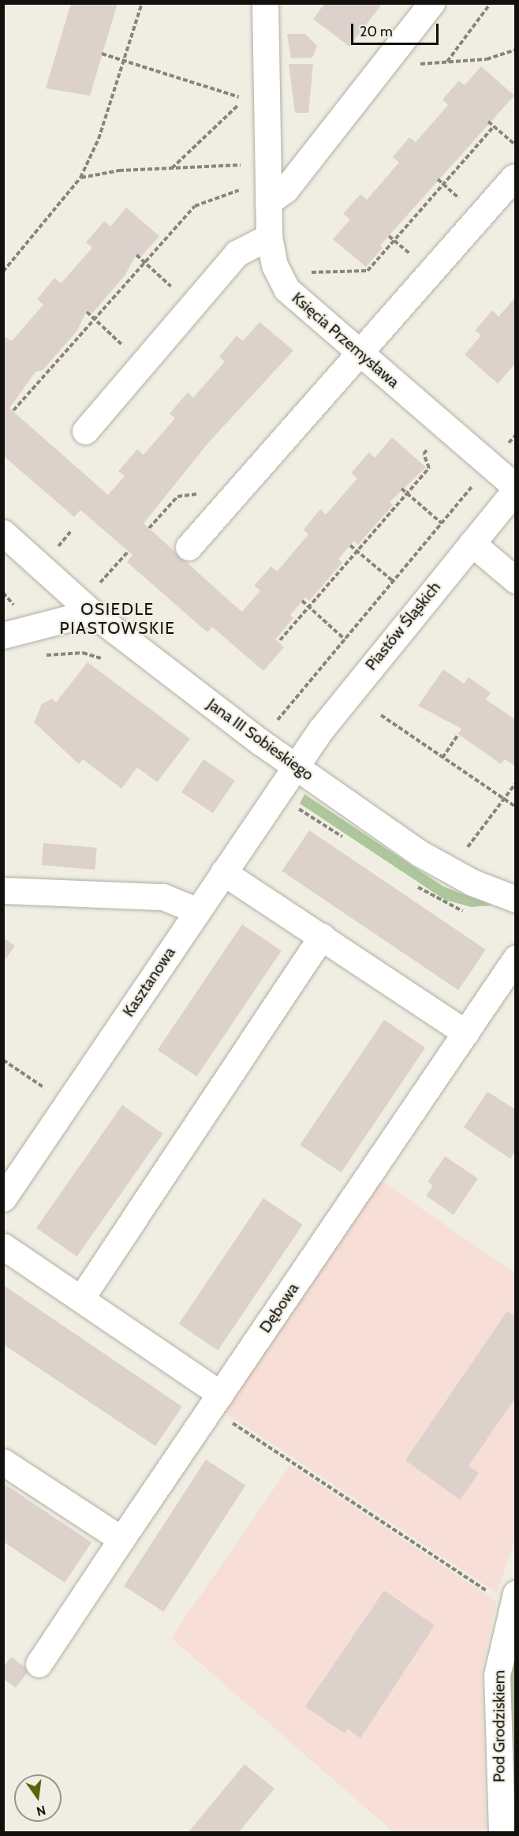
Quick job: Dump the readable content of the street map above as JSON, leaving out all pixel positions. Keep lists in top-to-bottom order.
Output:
{
  "streets": {
    "street": [
      "Księcia Przemysława",
      "Piastów Śląskich",
      "Jana III Sobieskiego",
      "Kasztanowa",
      "Dębowa",
      "Pod Grodziskiem"
    ]
  },
  "crossings": [
    ["Księcia Przemysława", "Piastów Śląskich"],
    ["Piastów Śląskich", "Jana III Sobieskiego"],
    ["Piastów Śląskich", "Kasztanowa"],
    ["Jana III Sobieskiego", "Kasztanowa"]
  ],
  "districts": ["OSIEDLE PIASTOWSKIE"],
  "scale_bar": "20 m",
  "north": "bottom"
}
